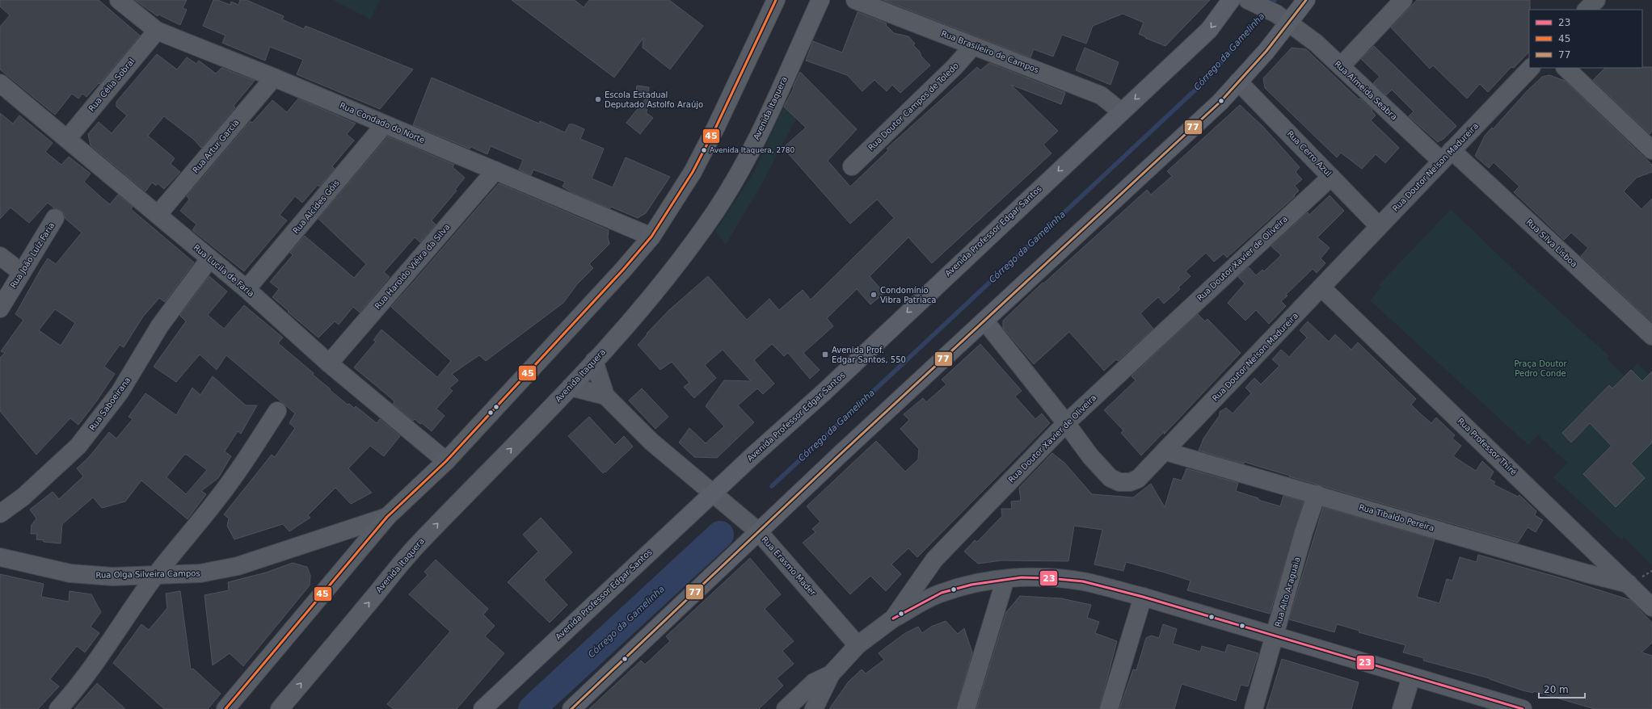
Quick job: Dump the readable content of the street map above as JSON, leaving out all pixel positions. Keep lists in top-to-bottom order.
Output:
{
  "streets": {
    "main road": ["Avenida Itaquera", "Avenida Professor Edgar Santos"],
    "street": [
      "Rua Brasileiro de Campos",
      "Rua Célia Sobral",
      "Rua Almeida Seabra",
      "Rua Doutor Campos de Toledo",
      "Rua Condado do Norte",
      "Rua Artur Garcia",
      "Rua Cerro Azul",
      "Rua Doutor Nelson Madureira",
      "Rua Alcides Góis",
      "Rua Silva Lisboa",
      "Rua João Luíz Faria",
      "Rua Doutor Xavier de Oliveira",
      "Rua Haroldo Viêira da Silva",
      "Rua Lucila de Faria",
      "Rua Saboeirana",
      "Rua Professor Thiré",
      "Rua Tibaldo Pereira",
      "Rua Erasmo Mader",
      "Rua Olga Silveira Campos",
      "Rua Alto Araguaia"
    ]
  },
  "crossings": [
    ["Rua Brasileiro de Campos", "Rua Doutor Campos de Toledo"],
    ["Rua Brasileiro de Campos", "Avenida Professor Edgar Santos"],
    ["Rua Célia Sobral", "Rua Condado do Norte"],
    ["Rua Célia Sobral", "Rua Lucila de Faria"],
    ["Rua Almeida Seabra", "Rua Doutor Nelson Madureira"],
    ["Rua Almeida Seabra", "Rua Silva Lisboa"],
    ["Rua Condado do Norte", "Rua Artur Garcia"],
    ["Rua Condado do Norte", "Rua Alcides Góis"],
    ["Rua Condado do Norte", "Rua Haroldo Viêira da Silva"],
    ["Rua Artur Garcia", "Rua Lucila de Faria"],
    ["Rua Cerro Azul", "Rua Doutor Nelson Madureira"],
    ["Rua Cerro Azul", "Rua Doutor Xavier de Oliveira"],
    ["Rua Doutor Nelson Madureira", "Rua Silva Lisboa"],
    ["Rua Doutor Nelson Madureira", "Rua Doutor Xavier de Oliveira"],
    ["Rua Doutor Nelson Madureira", "Rua Professor Thiré"],
    ["Rua Doutor Nelson Madureira", "Rua Tibaldo Pereira"],
    ["Rua Alcides Góis", "Rua Lucila de Faria"],
    ["Avenida Professor Edgar Santos", "Rua Erasmo Mader"],
    ["Rua Doutor Xavier de Oliveira", "Rua Erasmo Mader"],
    ["Rua Haroldo Viêira da Silva", "Rua Lucila de Faria"],
    ["Rua Lucila de Faria", "Rua Saboeirana"],
    ["Rua Professor Thiré", "Rua Tibaldo Pereira"],
    ["Rua Tibaldo Pereira", "Rua Alto Araguaia"]
  ],
  "water": ["Córrego da Gamelinha"],
  "parks": ["Praça Doutor Pedro Conde"],
  "places": {
    "other": ["Escola Estadual Deputado Astolfo Araújo", "Avenida Itaquera, 2780", "Condomínio Vibra Patriaca"],
    "transit": ["Avenida Prof. Edgar Santos, 550"]
  },
  "lines": ["transit line 45", "transit line 77", "transit line 23"],
  "legend": ["23", "45", "77"],
  "scale_bar": "20 m"
}
